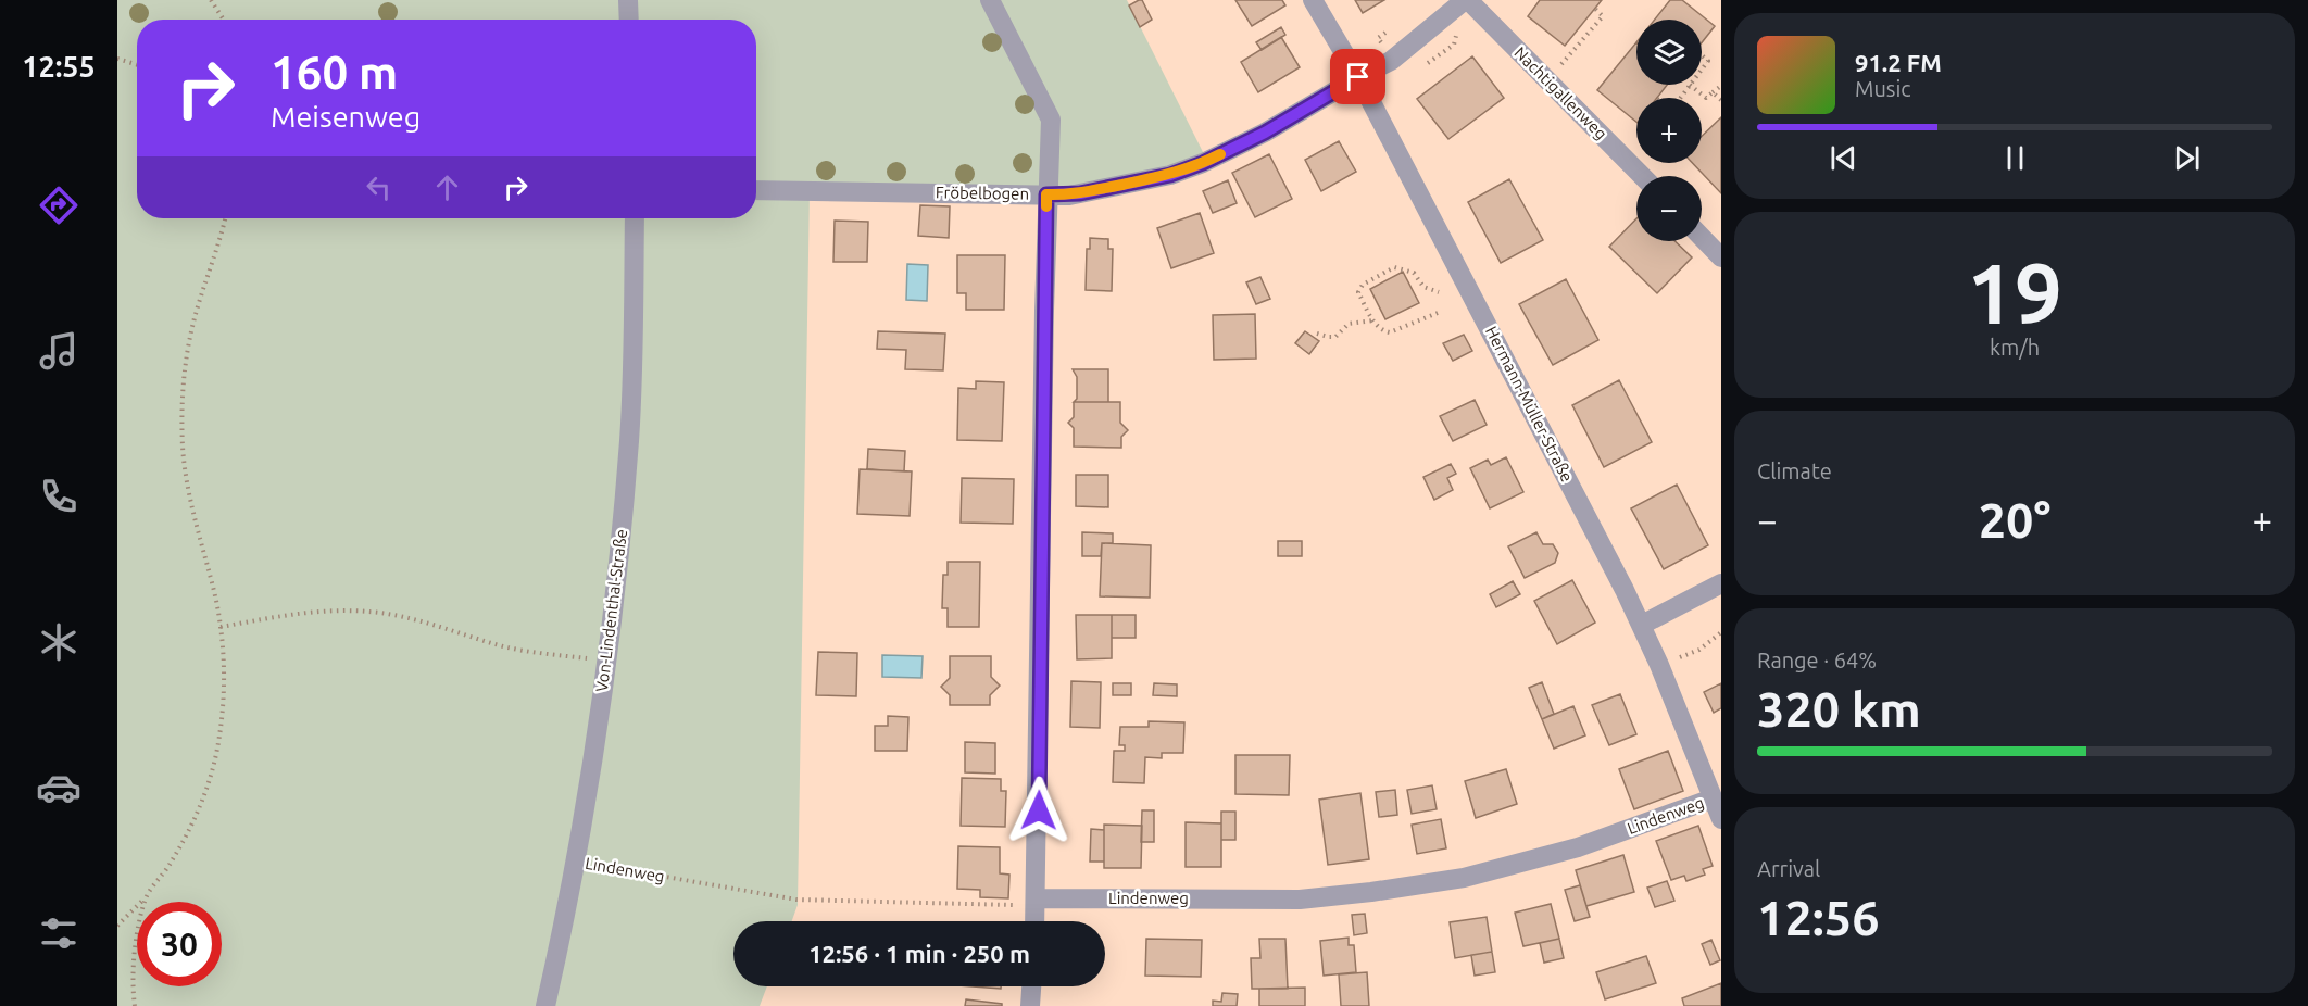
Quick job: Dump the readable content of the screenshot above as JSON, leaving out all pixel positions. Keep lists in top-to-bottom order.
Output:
{
  "streets": {
    "street": [
      "Nachtigallenweg",
      "Fröbelbogen",
      "Hermann-Müller-Straße",
      "Von-Lindenthal-Straße",
      "Lindenweg"
    ]
  },
  "crossings": [
    ["Hermann-Müller-Straße", "Lindenweg"],
    ["Von-Lindenthal-Straße", "Lindenweg"]
  ],
  "page": {
    "tabs": "12:55",
    "map_buttons": ["+", "−"],
    "turn": ["160 m", "Meisenweg"],
    "song": ["91.2 FM", "Music"],
    "tile": [
      ["19", "km/h"],
      "Climate",
      ["Range · 64%", "320 km"],
      ["Arrival", "12:56"]
    ],
    "heat": ["−", "20°", "+"],
    "limit": "30",
    "trip": "12:56 · 1 min · 250 m"
  }
}
